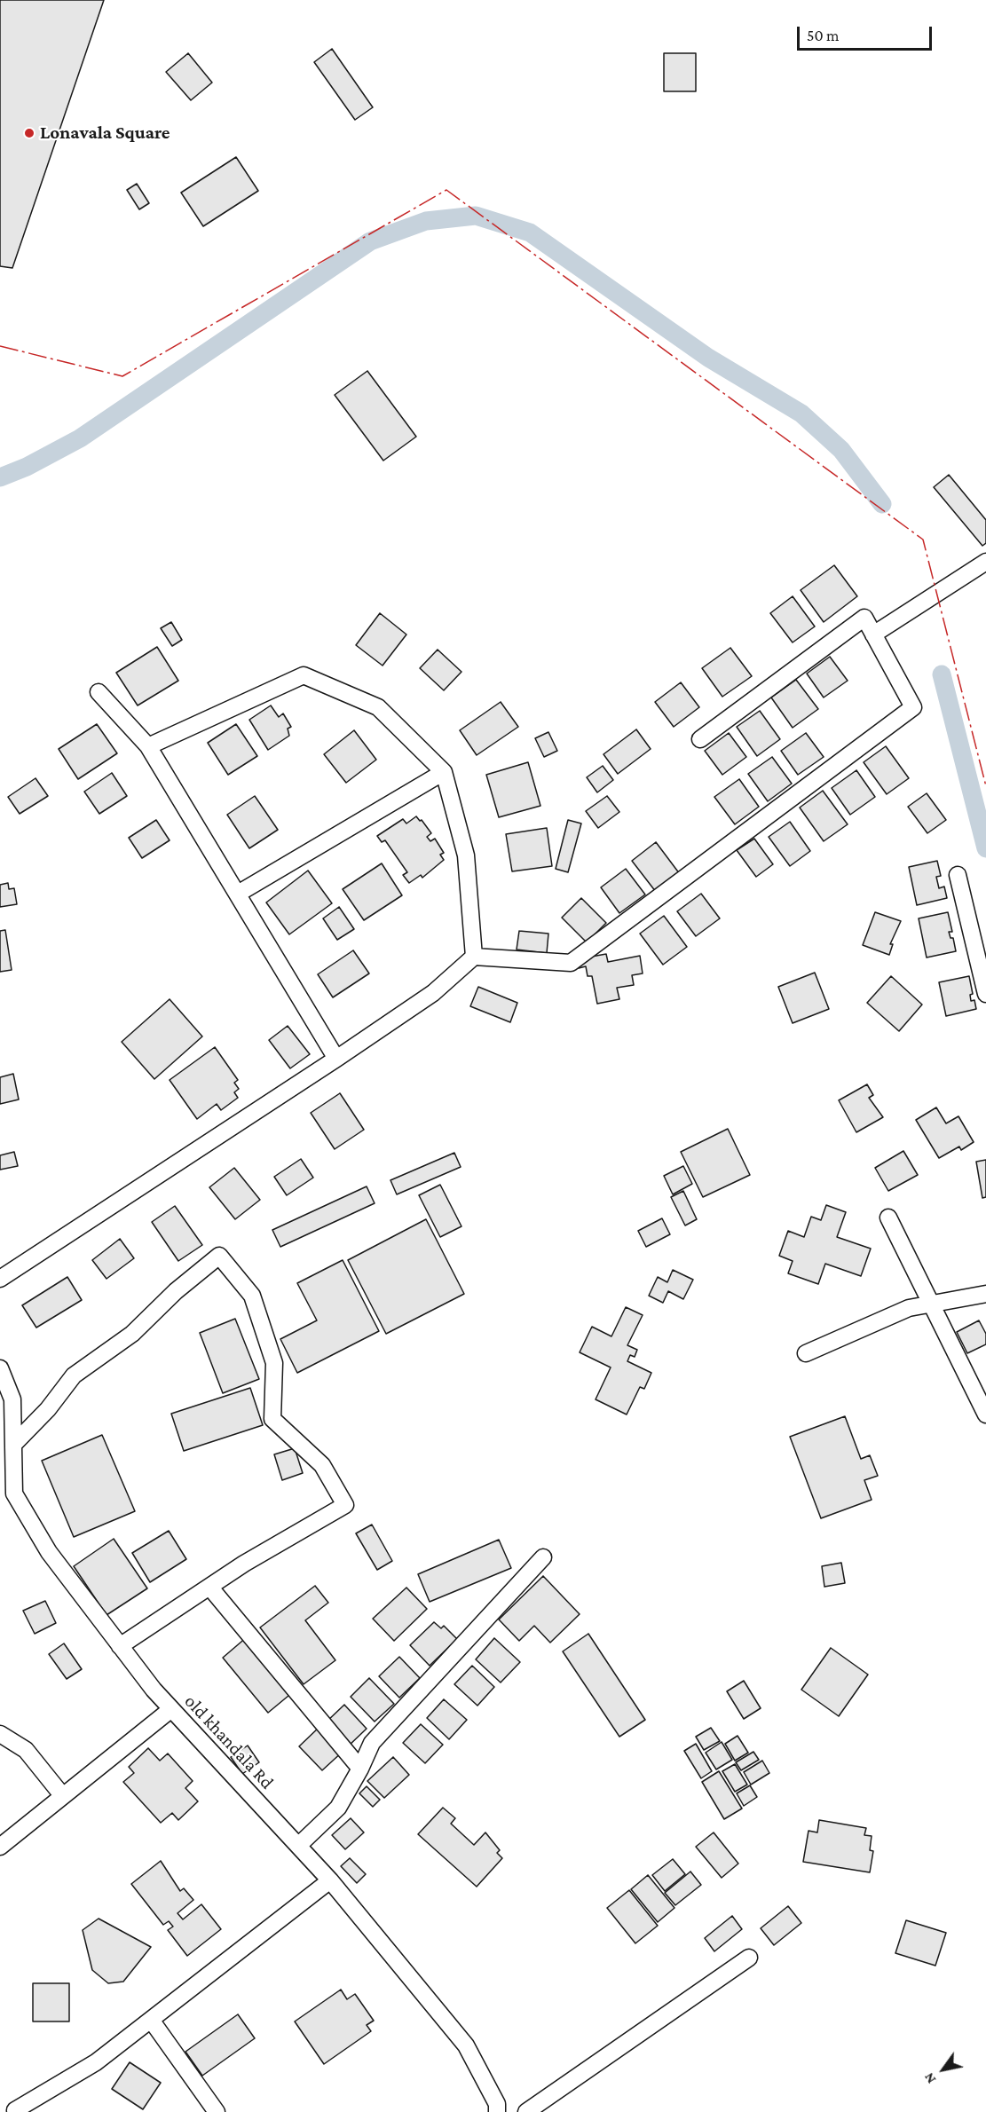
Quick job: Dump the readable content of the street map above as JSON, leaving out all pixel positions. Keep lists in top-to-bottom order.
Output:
{
  "streets": {
    "street": ["old khandala Rd"]
  },
  "places": ["Lonavala Square"],
  "scale_bar": "50 m",
  "north": "bottom left"
}
